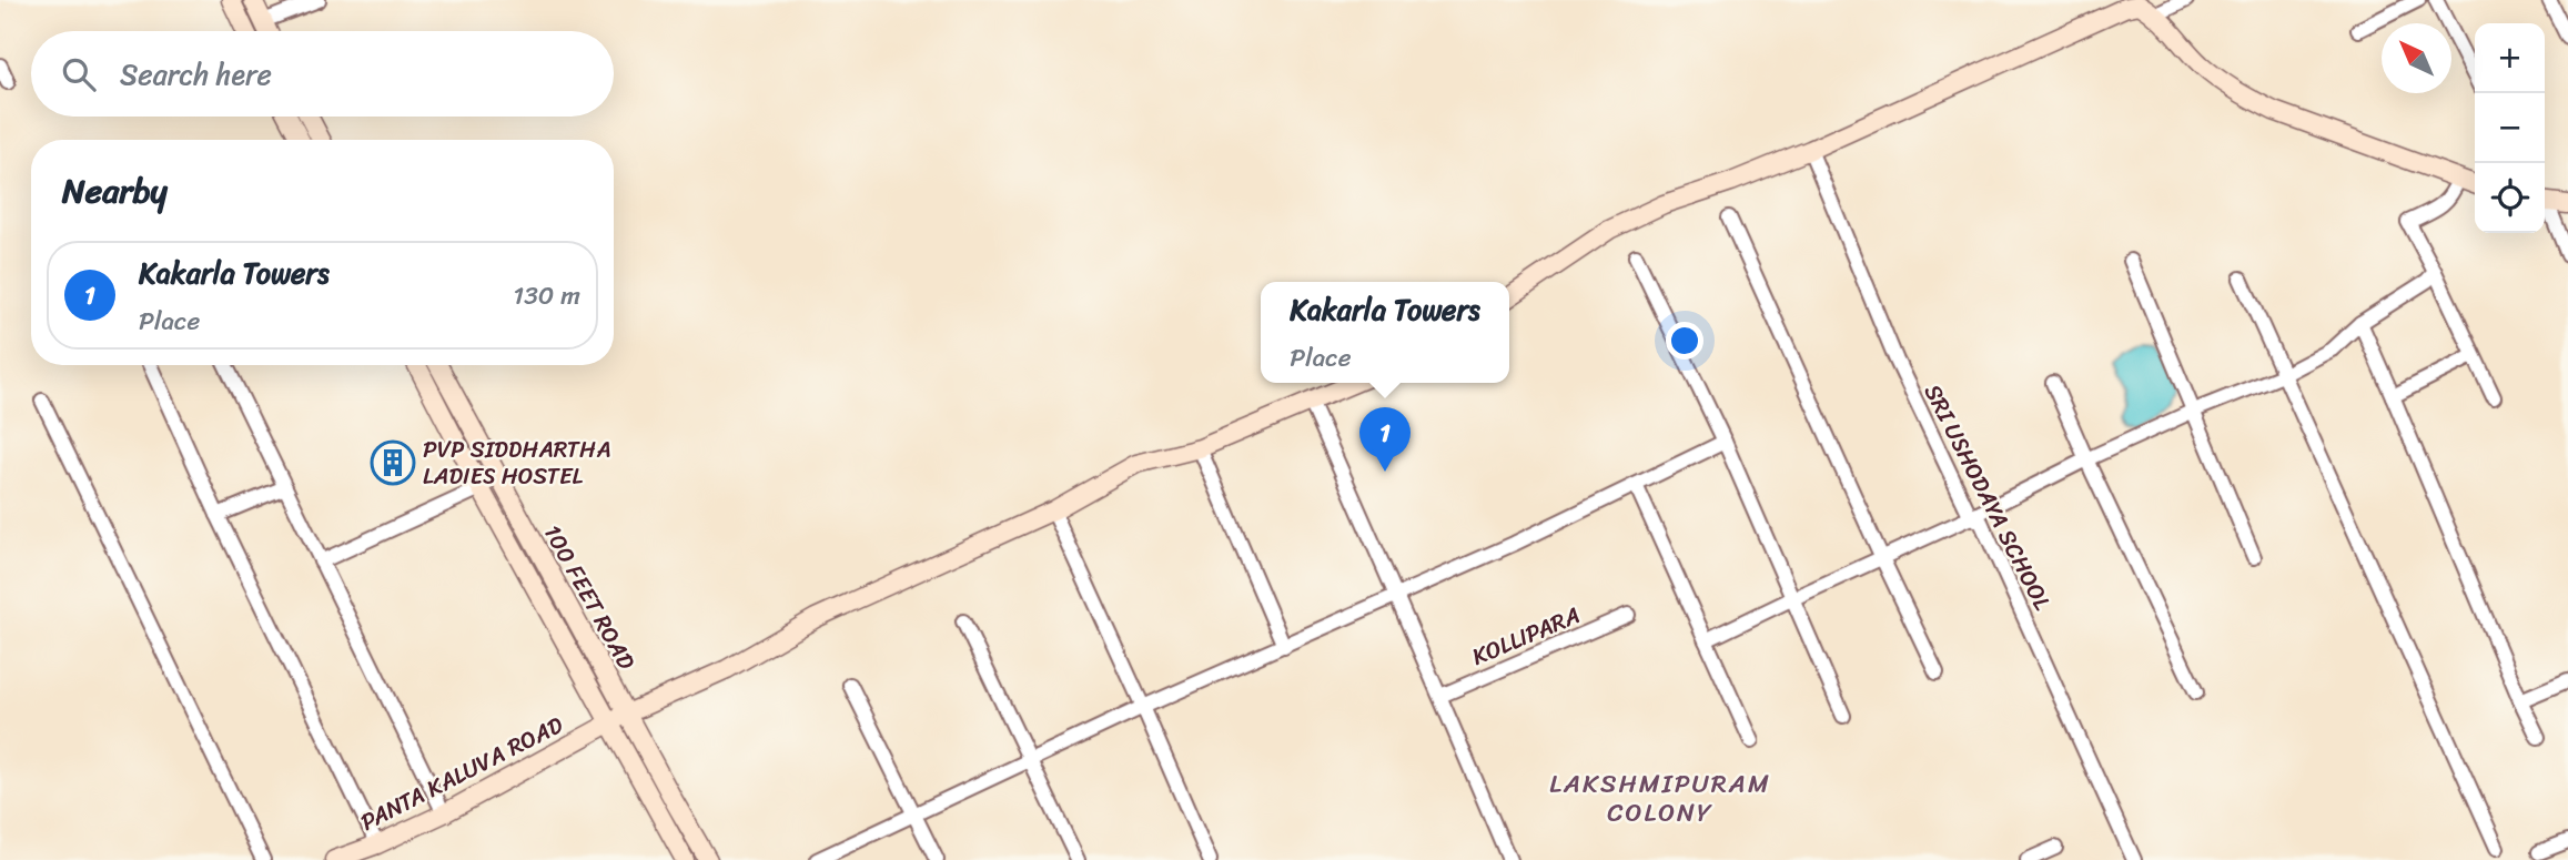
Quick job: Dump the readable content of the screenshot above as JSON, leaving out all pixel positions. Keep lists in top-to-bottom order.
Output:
{
  "streets": {
    "street": [
      "SRI USHODAYA SCHOOL",
      "100 FEET ROAD",
      "KOLLIPARA",
      "PANTA KALUVA ROAD"
    ]
  },
  "crossings": [
    ["100 FEET ROAD", "PANTA KALUVA ROAD"]
  ],
  "districts": ["LAKSHMIPURAM COLONY"],
  "places": {
    "building": ["PVP SIDDHARTHA LADIES HOSTEL"]
  },
  "north": "top left",
  "page": {
    "map_buttons": ["+", "−"],
    "search": "Search here",
    "heading": "Nearby",
    "list": [
      {
        "mark": "1",
        "name": "Kakarla Towers",
        "note": "Place",
        "value": "130 m"
      }
    ],
    "popup": ["Kakarla Towers", "Place"],
    "pins": "1"
  }
}
